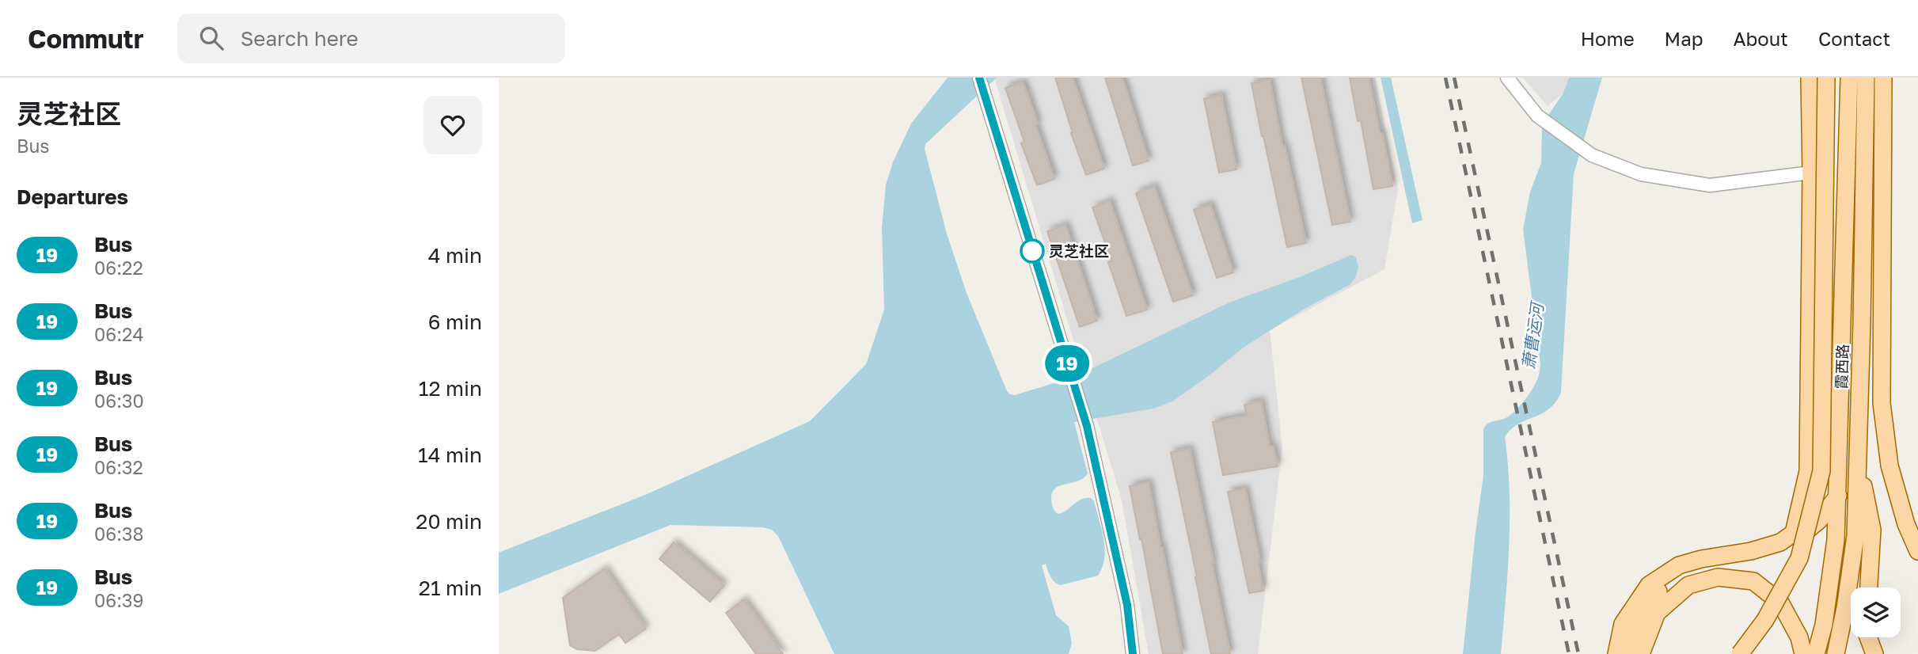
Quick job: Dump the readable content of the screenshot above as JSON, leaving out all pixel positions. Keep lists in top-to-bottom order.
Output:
{
  "streets": {
    "main road": ["霞西路"]
  },
  "water": ["萧曹运河"],
  "places": ["灵芝社区"],
  "lines": ["bus line 19"],
  "page": {
    "header": "Commutr",
    "search": "Search here",
    "nav": [
      "Home",
      "Map",
      "About",
      "Contact"
    ],
    "heading": [
      ["灵芝社区", "Bus"],
      "Departures"
    ],
    "on_map": "19",
    "list": [
      {
        "mark": "19",
        "name": "Bus",
        "note": "06:22",
        "value": "4 min"
      },
      {
        "mark": "19",
        "name": "Bus",
        "note": "06:24",
        "value": "6 min"
      },
      {
        "mark": "19",
        "name": "Bus",
        "note": "06:30",
        "value": "12 min"
      },
      {
        "mark": "19",
        "name": "Bus",
        "note": "06:32",
        "value": "14 min"
      },
      {
        "mark": "19",
        "name": "Bus",
        "note": "06:38",
        "value": "20 min"
      },
      {
        "mark": "19",
        "name": "Bus",
        "note": "06:39",
        "value": "21 min"
      }
    ]
  }
}
